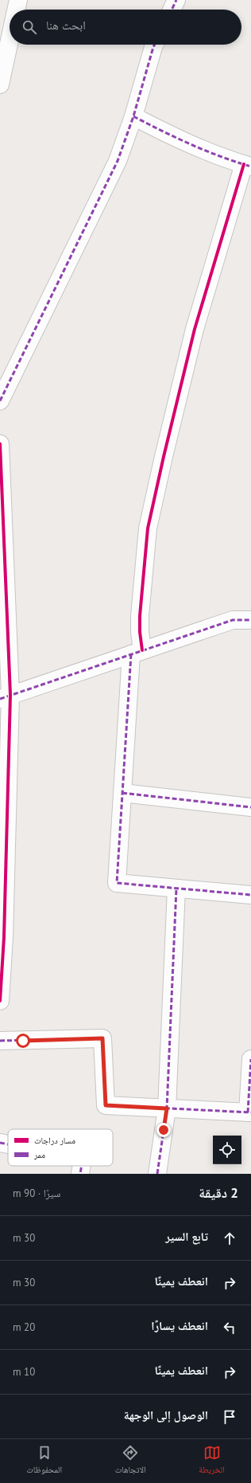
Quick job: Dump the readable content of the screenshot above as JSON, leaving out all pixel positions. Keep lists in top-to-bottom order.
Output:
{
  "legend": ["مسار دراجات", "ممر"],
  "page": {
    "search": "ابحث هنا",
    "heading": ["2 دقيقة", "سيرًا · 90 m"],
    "list": [
      ["تابع السير", "30 m"],
      ["انعطف يمينًا", "30 m"],
      ["انعطف يسارًا", "20 m"],
      ["انعطف يمينًا", "10 m"],
      "الوصول إلى الوجهة"
    ],
    "nav": ["الخريطة", "الاتجاهات", "المحفوظات"]
  }
}
